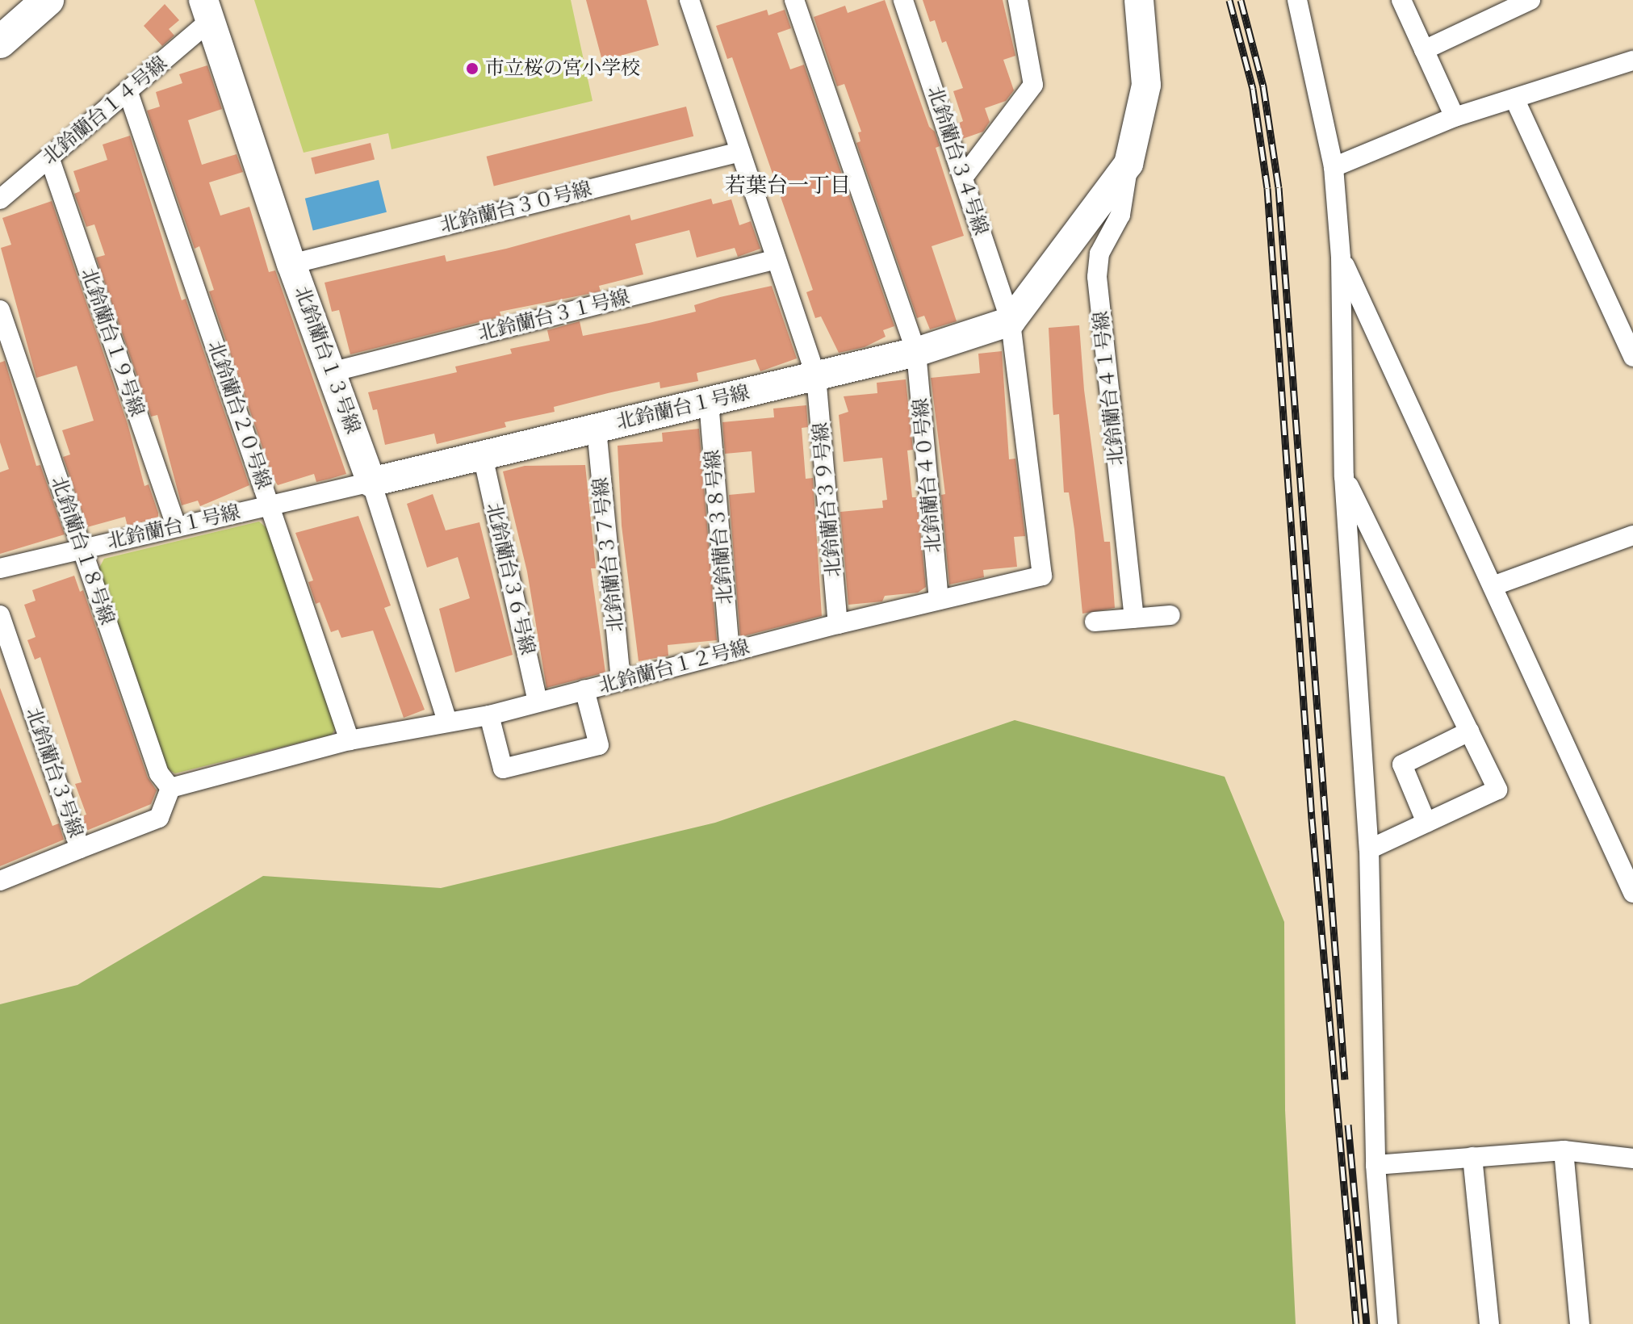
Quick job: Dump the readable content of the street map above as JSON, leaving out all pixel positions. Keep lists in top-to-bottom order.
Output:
{
  "streets": {
    "street": [
      "北鈴蘭台１４号線",
      "北鈴蘭台３４号線",
      "北鈴蘭台３０号線",
      "北鈴蘭台３１号線",
      "北鈴蘭台１９号線",
      "北鈴蘭台１３号線",
      "北鈴蘭台４１号線",
      "北鈴蘭台１号線",
      "北鈴蘭台２０号線",
      "北鈴蘭台４０号線",
      "北鈴蘭台３９号線",
      "北鈴蘭台３８号線",
      "北鈴蘭台１８号線",
      "北鈴蘭台３７号線",
      "北鈴蘭台３６号線",
      "北鈴蘭台１２号線",
      "北鈴蘭台３号線"
    ]
  },
  "crossings": [
    ["北鈴蘭台１４号線", "北鈴蘭台１９号線"],
    ["北鈴蘭台１４号線", "北鈴蘭台１３号線"],
    ["北鈴蘭台１４号線", "北鈴蘭台２０号線"],
    ["北鈴蘭台３４号線", "北鈴蘭台１号線"],
    ["北鈴蘭台３４号線", "北鈴蘭台１２号線"],
    ["北鈴蘭台３０号線", "北鈴蘭台１３号線"],
    ["北鈴蘭台３０号線", "北鈴蘭台３９号線"],
    ["北鈴蘭台３１号線", "北鈴蘭台１３号線"],
    ["北鈴蘭台３１号線", "北鈴蘭台３９号線"],
    ["北鈴蘭台１９号線", "北鈴蘭台１号線"],
    ["北鈴蘭台１３号線", "北鈴蘭台１号線"],
    ["北鈴蘭台１３号線", "北鈴蘭台１２号線"],
    ["北鈴蘭台１号線", "北鈴蘭台２０号線"],
    ["北鈴蘭台１号線", "北鈴蘭台４０号線"],
    ["北鈴蘭台１号線", "北鈴蘭台３９号線"],
    ["北鈴蘭台１号線", "北鈴蘭台３８号線"],
    ["北鈴蘭台１号線", "北鈴蘭台１８号線"],
    ["北鈴蘭台１号線", "北鈴蘭台３７号線"],
    ["北鈴蘭台１号線", "北鈴蘭台３６号線"],
    ["北鈴蘭台１号線", "北鈴蘭台１２号線"],
    ["北鈴蘭台２０号線", "北鈴蘭台１２号線"],
    ["北鈴蘭台４０号線", "北鈴蘭台１２号線"],
    ["北鈴蘭台３９号線", "北鈴蘭台１２号線"],
    ["北鈴蘭台３８号線", "北鈴蘭台１２号線"],
    ["北鈴蘭台１８号線", "北鈴蘭台１２号線"],
    ["北鈴蘭台３７号線", "北鈴蘭台１２号線"],
    ["北鈴蘭台３６号線", "北鈴蘭台１２号線"]
  ],
  "districts": ["若葉台一丁目"],
  "places": ["市立桜の宮小学校"]
}
